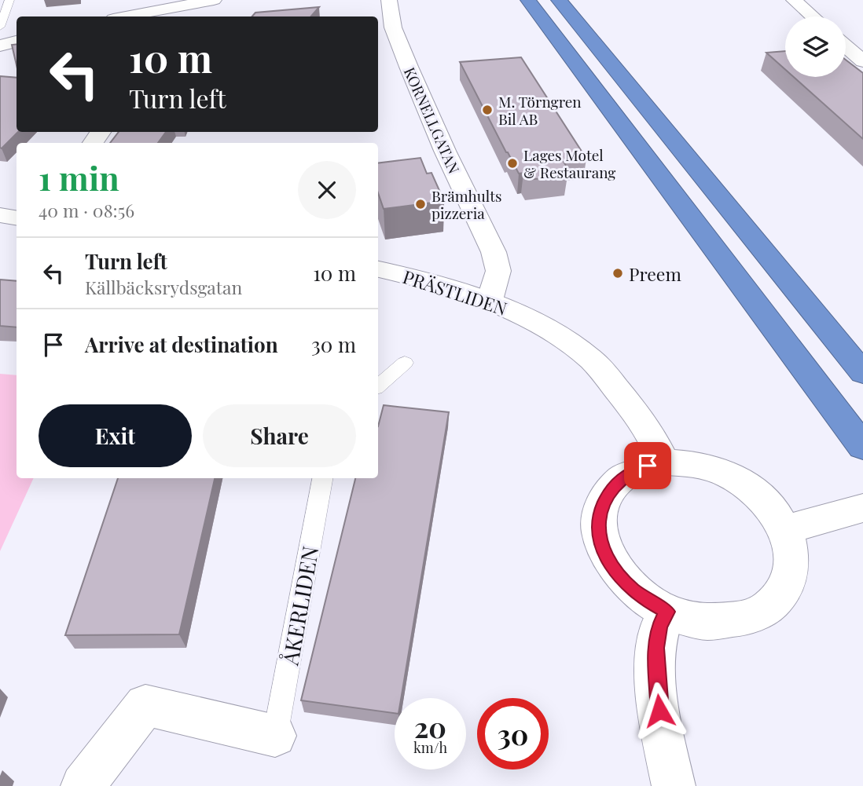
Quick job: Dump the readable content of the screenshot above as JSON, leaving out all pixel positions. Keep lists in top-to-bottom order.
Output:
{
  "streets": {
    "street": ["KORNELLGATAN", "PRÄSTLIDEN"],
    "lane": ["ÅKERLIDEN"]
  },
  "crossings": [
    ["KORNELLGATAN", "PRÄSTLIDEN"]
  ],
  "places": [
    "M. Törngren Bil AB",
    "Lages Motel & Restaurang",
    "Brämhults pizzeria",
    "Preem"
  ],
  "page": {
    "turn": ["10 m", "Turn left"],
    "heading": ["1 min", "40 m · 08:56"],
    "list": [
      {
        "name": "Turn left",
        "note": "Källbäcksrydsgatan",
        "value": "10 m"
      },
      {
        "name": "Arrive at destination",
        "value": "30 m"
      }
    ],
    "buttons": ["Exit", "Share"],
    "speed": "20 km/h",
    "limit": "30"
  }
}
